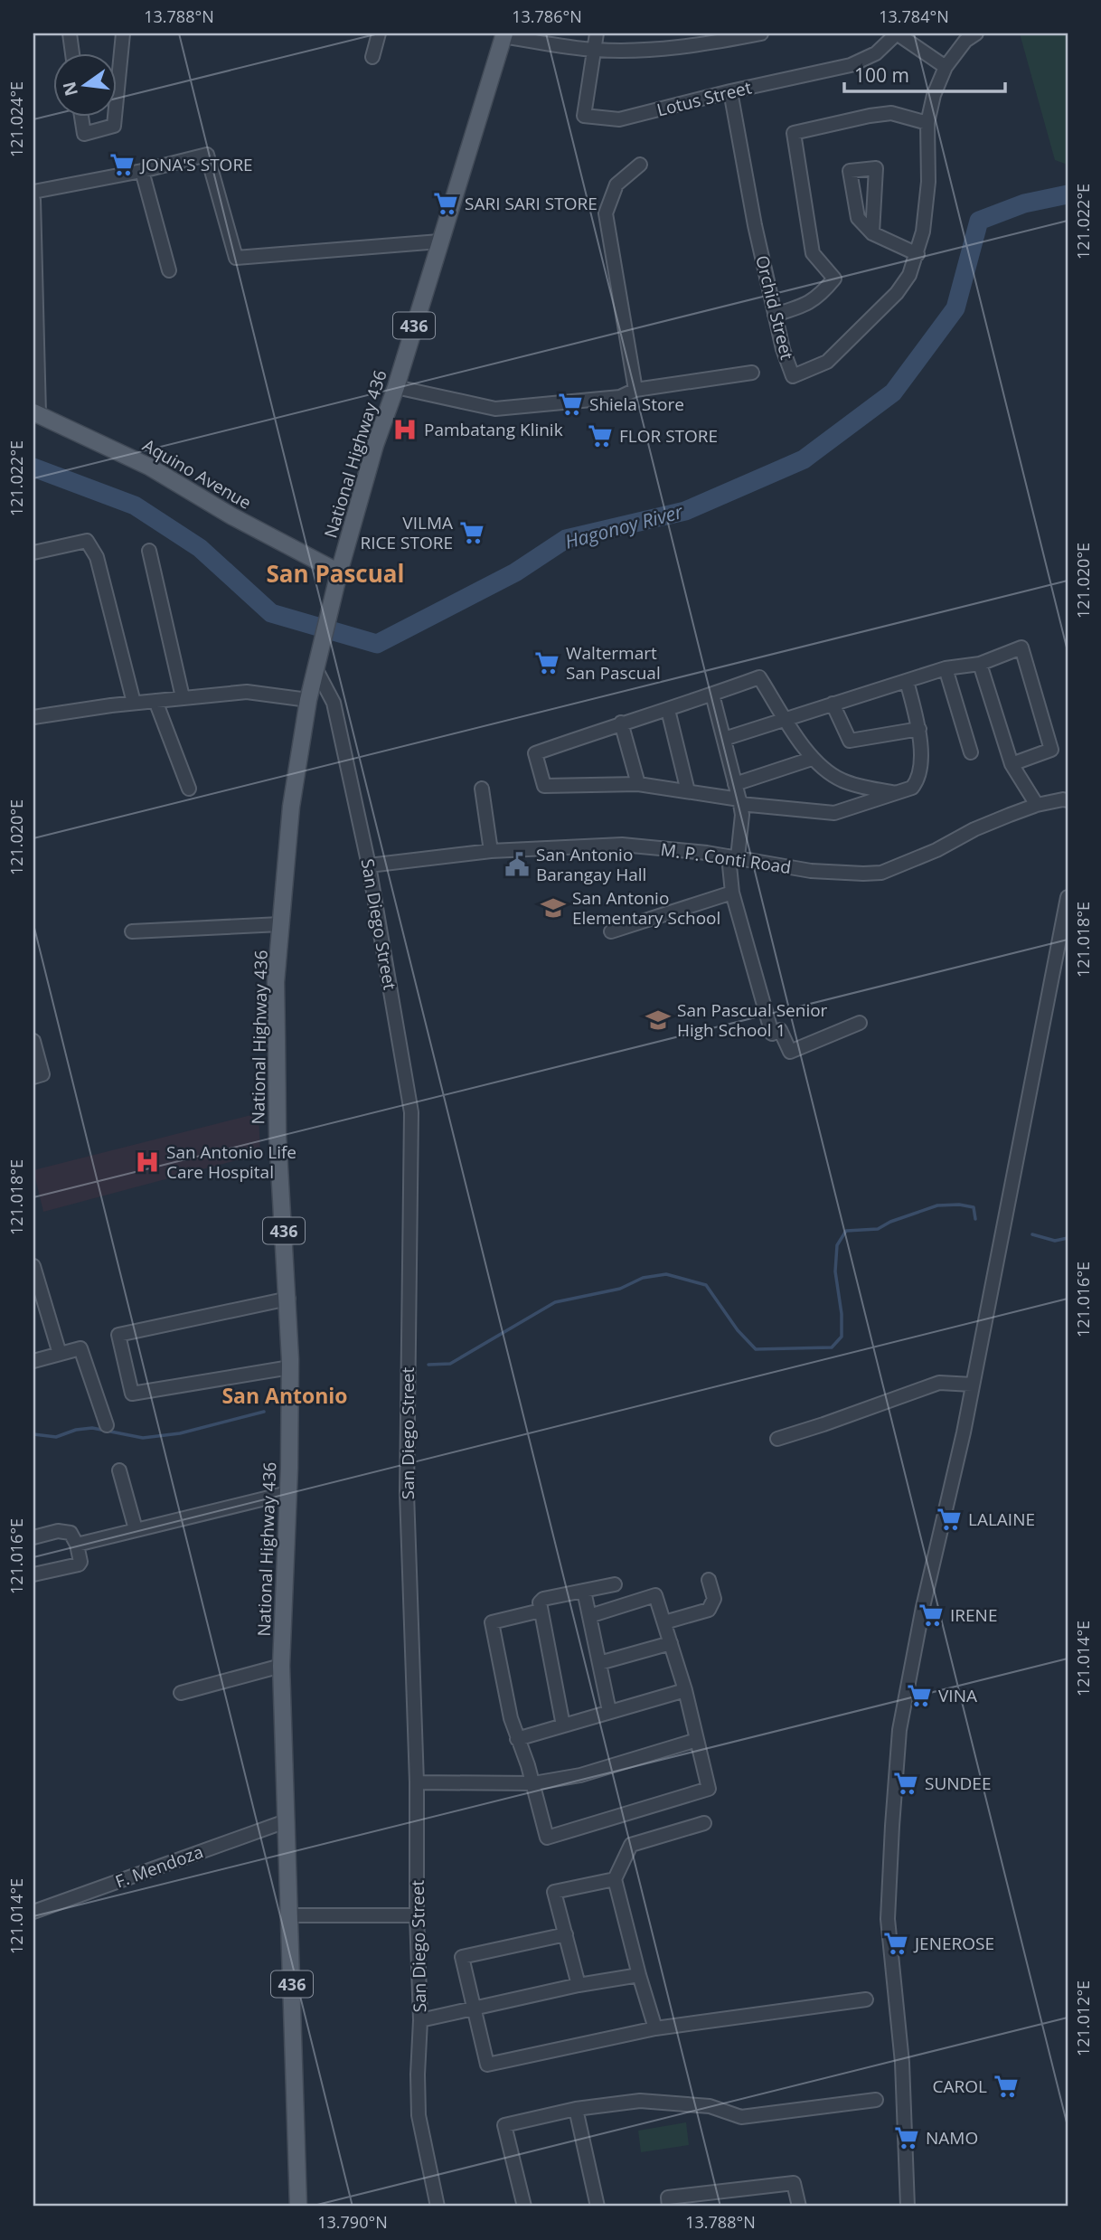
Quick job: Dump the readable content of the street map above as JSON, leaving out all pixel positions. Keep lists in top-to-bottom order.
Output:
{
  "streets": {
    "main road": ["436", "National Highway 436", "Aquino Avenue"],
    "street": [
      "Lotus Street",
      "Orchid Street",
      "M. P. Conti Road",
      "San Diego Street",
      "F. Mendoza"
    ]
  },
  "crossings": [
    ["Lotus Street", "Orchid Street"],
    ["National Highway 436", "Aquino Avenue"],
    ["National Highway 436", "San Diego Street"],
    ["National Highway 436", "F. Mendoza"],
    ["M. P. Conti Road", "San Diego Street"]
  ],
  "districts": ["San Pascual", "San Antonio"],
  "water": ["Hagonoy River"],
  "places": {
    "supermarket": [
      "JONA'S STORE",
      "SARI SARI STORE",
      "Shiela Store",
      "FLOR STORE",
      "VILMA RICE STORE",
      "Waltermart San Pascual",
      "LALAINE",
      "IRENE",
      "VINA",
      "SUNDEE",
      "JENEROSE",
      "CAROL",
      "NAMO"
    ],
    "hospital": ["Pambatang Klinik", "San Antonio Life Care Hospital"],
    "public building": ["San Antonio Barangay Hall"],
    "school or university": ["San Antonio Elementary School", "San Pascual Senior High School 1"]
  },
  "scale_bar": "100 m",
  "north": "left",
  "coordinates": [
    "13.788°N",
    "13.786°N",
    "13.784°N",
    "121.024°E",
    "121.022°E",
    "121.020°E",
    "121.018°E",
    "121.016°E",
    "121.014°E",
    "121.012°E",
    "13.790°N"
  ]
}
